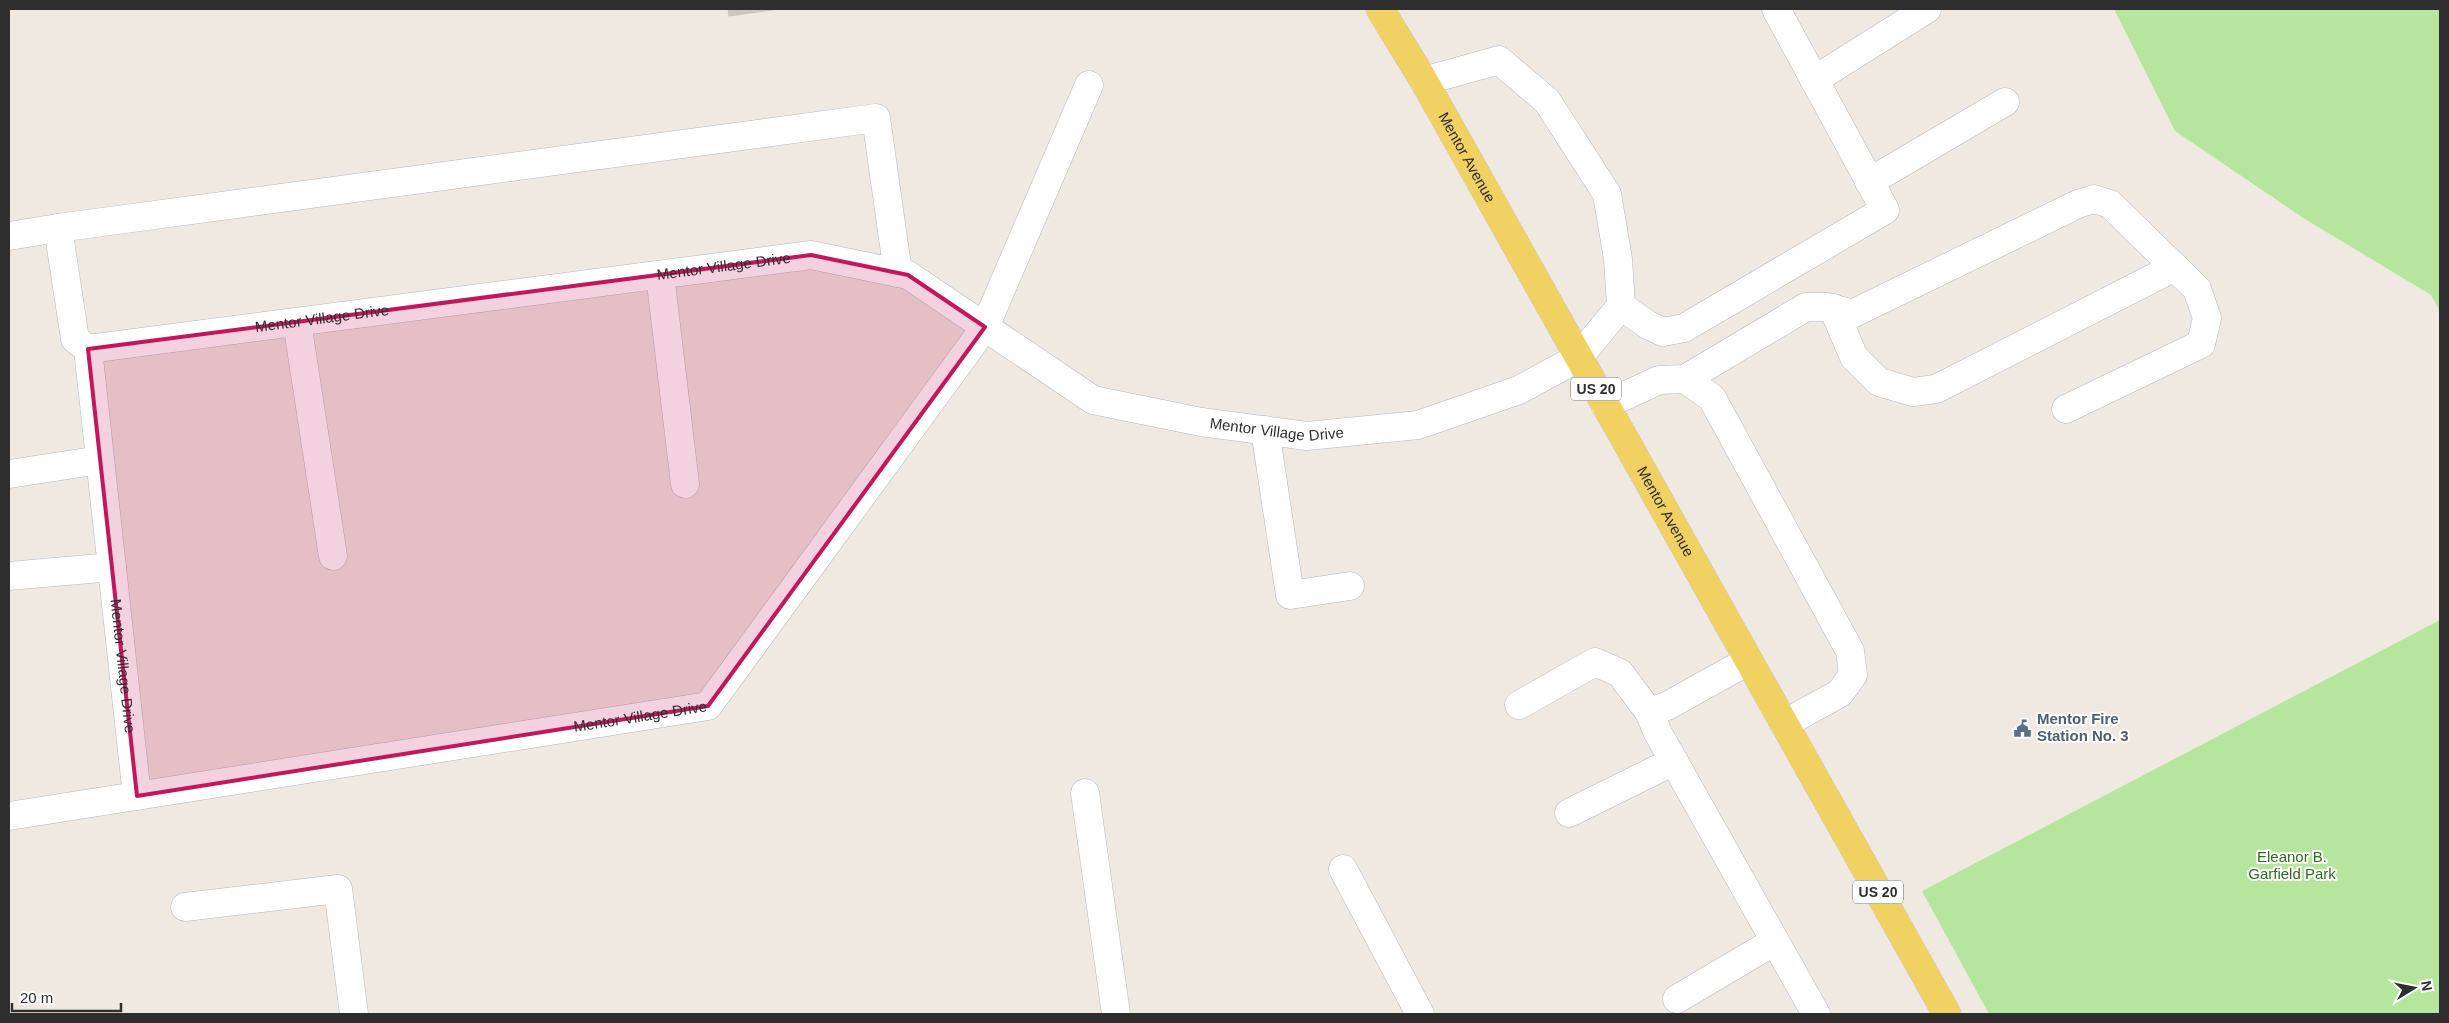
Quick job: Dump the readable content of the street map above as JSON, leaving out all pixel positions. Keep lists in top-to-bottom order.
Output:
{
  "streets": {
    "main road": ["Mentor Avenue", "US 20"],
    "street": ["Mentor Village Drive"]
  },
  "crossings": [
    ["Mentor Avenue", "Mentor Village Drive"]
  ],
  "parks": ["Eleanor B. Garfield Park"],
  "places": {
    "public building": ["Mentor Fire Station No. 3"]
  },
  "scale_bar": "20 m",
  "north": "right"
}
